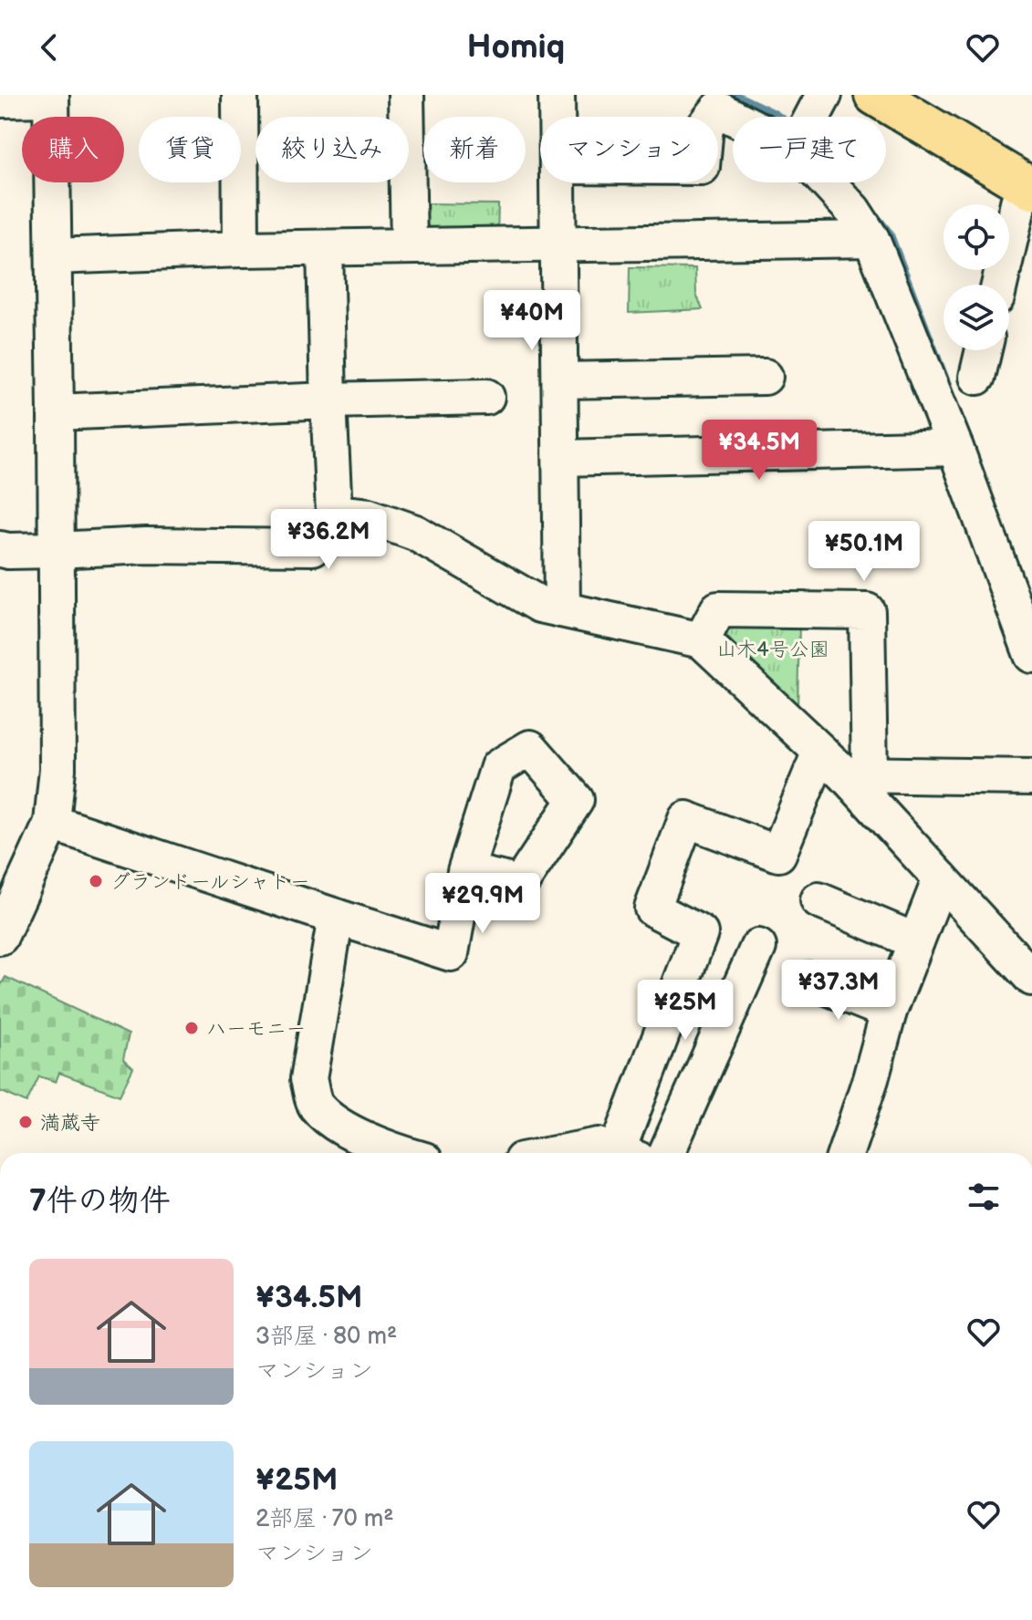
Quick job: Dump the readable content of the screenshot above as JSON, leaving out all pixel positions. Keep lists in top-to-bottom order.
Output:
{
  "parks": ["山木4号公園"],
  "places": ["グランドールシャトー", "ハーモニー", "満蔵寺"],
  "page": {
    "header": "Homiq",
    "chip": [
      "購入",
      "賃貸",
      "絞り込み",
      "新着",
      "マンション",
      "一戸建て"
    ],
    "price": [
      "¥40M",
      "¥34.5M",
      "¥36.2M",
      "¥50.1M",
      "¥29.9M",
      "¥37.3M",
      "¥25M"
    ],
    "heading": "7件の物件",
    "list": [
      {
        "name": "¥34.5M",
        "note": "3部屋 · 80 m² · マンション"
      },
      {
        "name": "¥25M",
        "note": "2部屋 · 70 m² · マンション"
      }
    ]
  }
}
